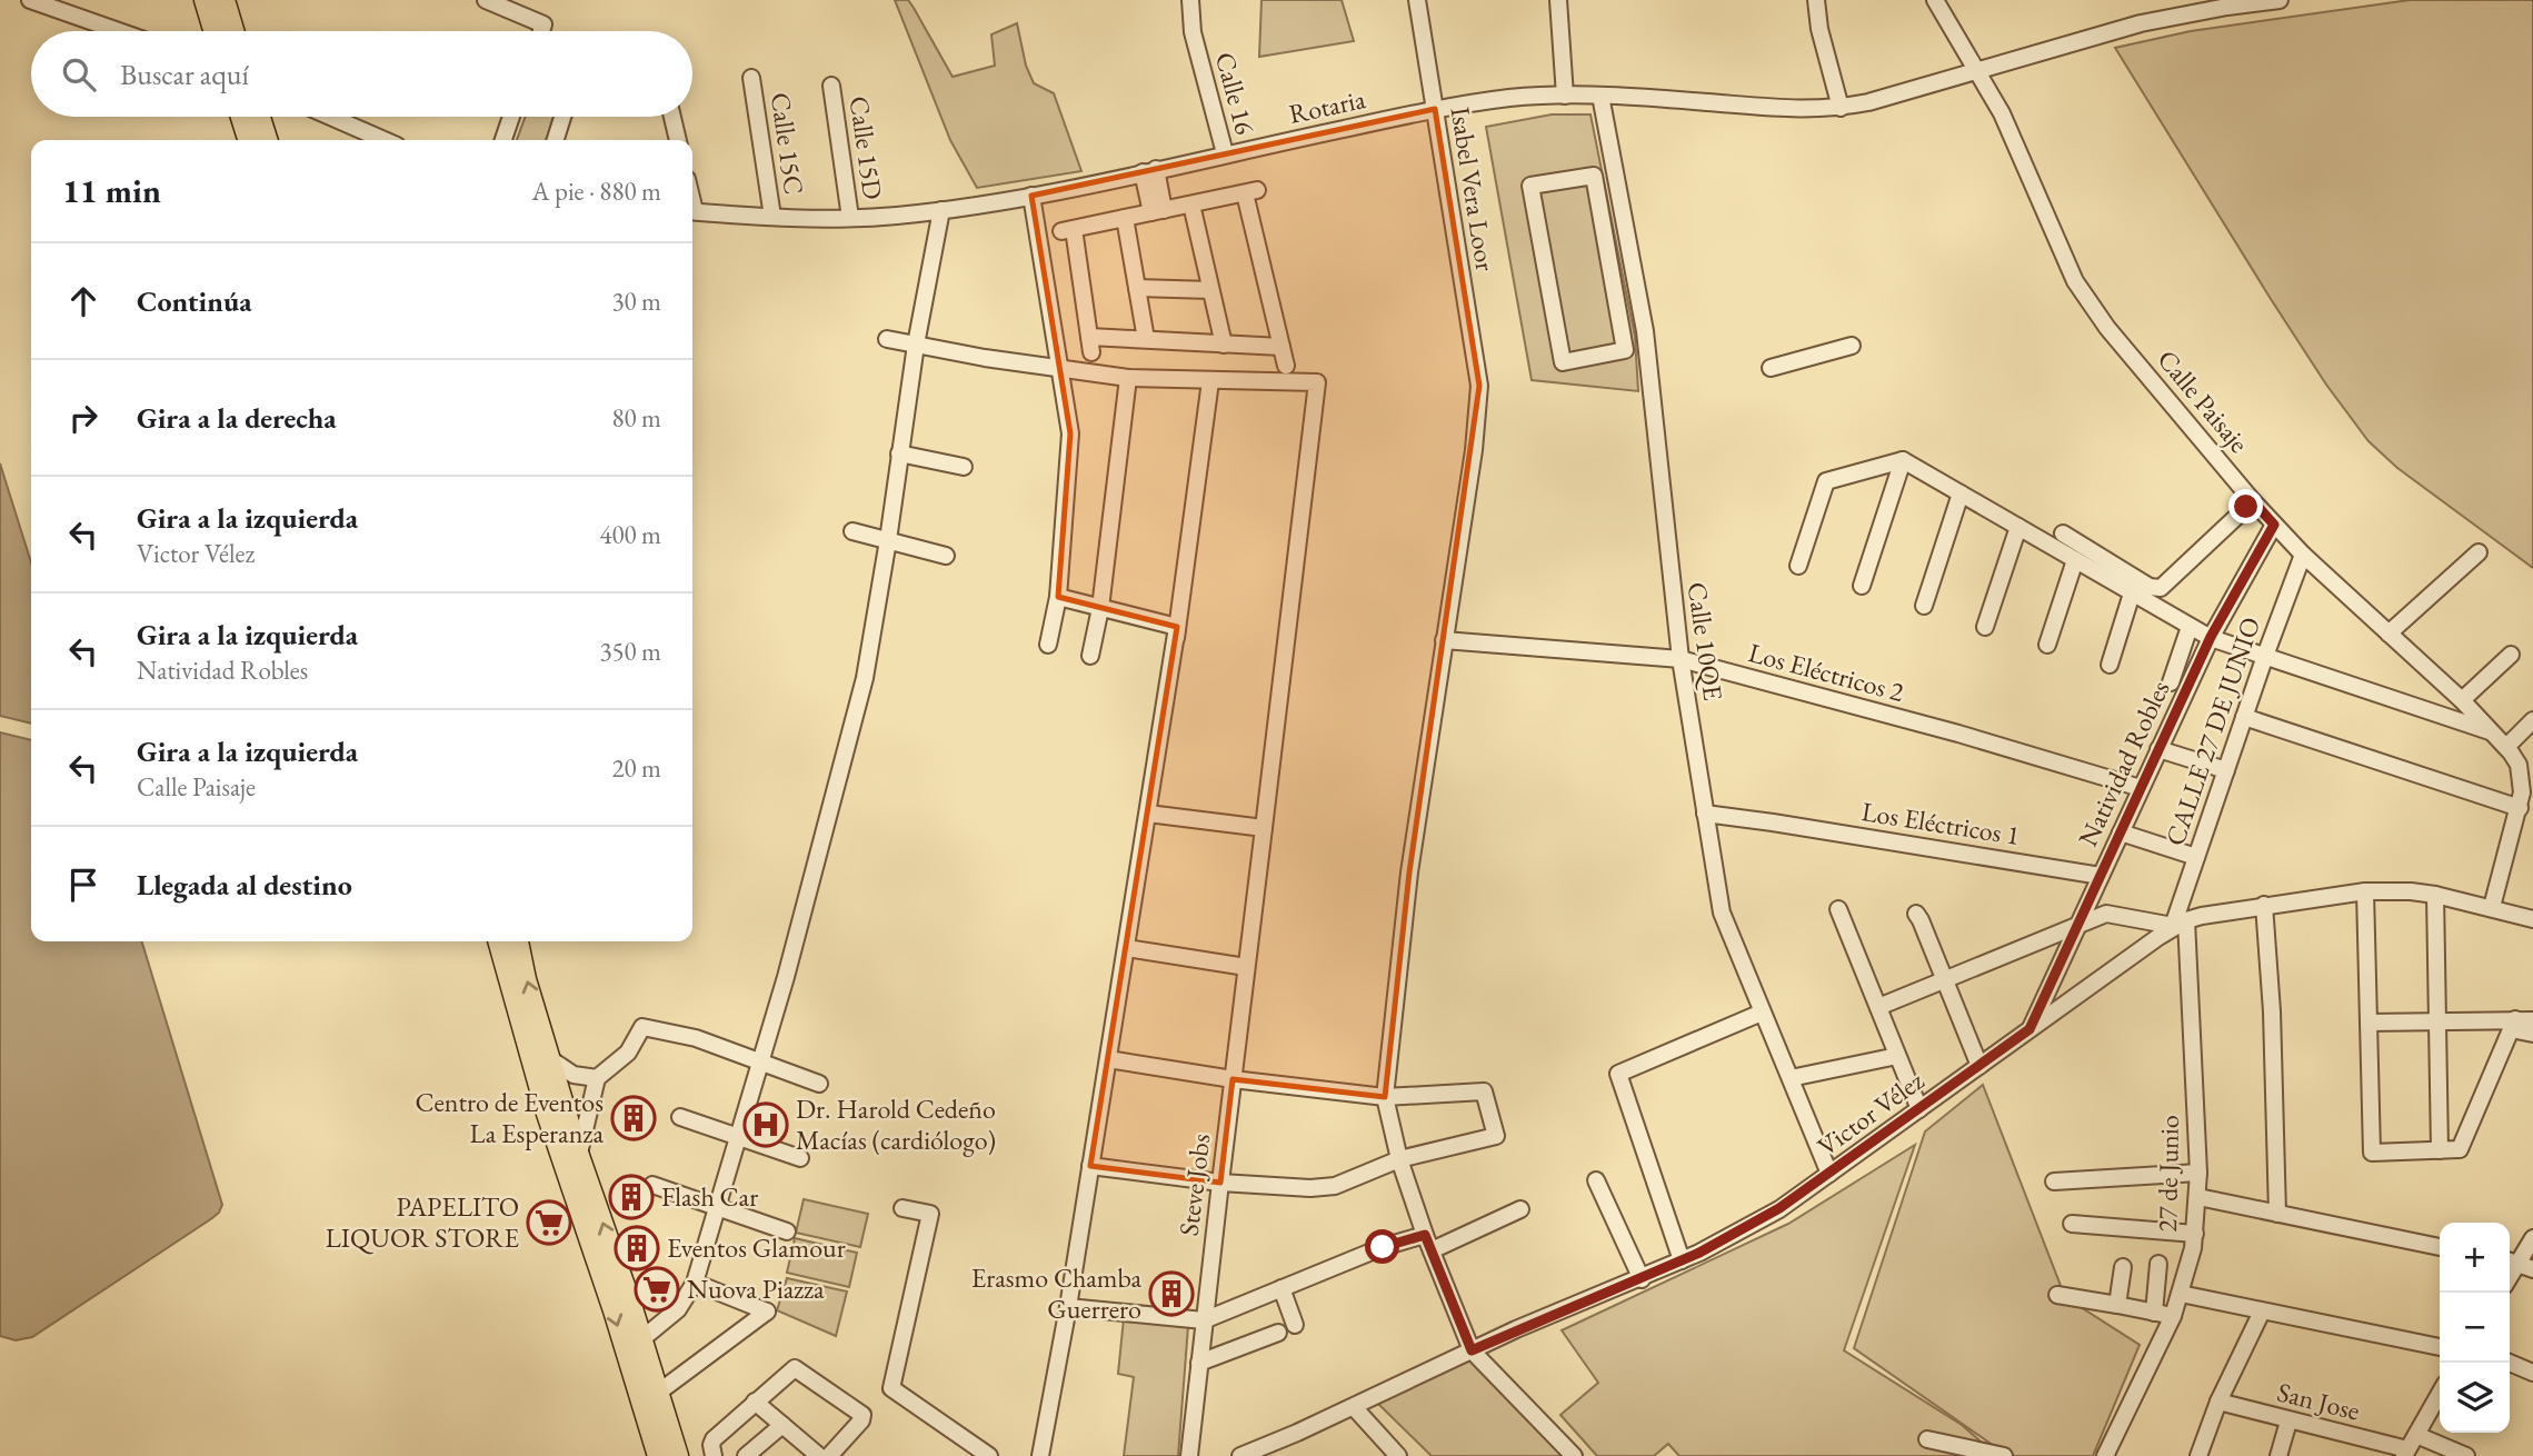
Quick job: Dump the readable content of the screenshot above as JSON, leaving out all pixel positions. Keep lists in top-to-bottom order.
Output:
{
  "streets": {
    "street": [
      "Calle 16",
      "Rotaria",
      "Calle 15C",
      "Calle 15D",
      "Isabel Vera Loor",
      "Calle Paisaje",
      "Calle 10QE",
      "Los Eléctricos 2",
      "CALLE 27 DE JUNIO",
      "Natividad Robles",
      "Los Eléctricos 1",
      "Victor Vélez",
      "27 de Junio",
      "Steve Jobs",
      "San Jose"
    ]
  },
  "crossings": [
    ["Calle 16", "Rotaria"],
    ["Rotaria", "Calle 15C"],
    ["Rotaria", "Calle 15D"],
    ["Rotaria", "Isabel Vera Loor"],
    ["Rotaria", "Calle Paisaje"],
    ["Rotaria", "Calle 10QE"],
    ["Isabel Vera Loor", "Los Eléctricos 2"],
    ["Isabel Vera Loor", "Victor Vélez"],
    ["Calle Paisaje", "CALLE 27 DE JUNIO"],
    ["Calle Paisaje", "Natividad Robles"],
    ["Calle Paisaje", "Victor Vélez"],
    ["Calle 10QE", "Los Eléctricos 2"],
    ["Calle 10QE", "Los Eléctricos 1"],
    ["Calle 10QE", "Victor Vélez"],
    ["Los Eléctricos 2", "Natividad Robles"],
    ["CALLE 27 DE JUNIO", "Victor Vélez"],
    ["CALLE 27 DE JUNIO", "27 de Junio"],
    ["Natividad Robles", "Los Eléctricos 1"],
    ["Natividad Robles", "Victor Vélez"],
    ["Victor Vélez", "27 de Junio"]
  ],
  "places": {
    "building": [
      "Centro de Eventos La Esperanza",
      "Flash Car",
      "Eventos Glamour",
      "Erasmo Chamba Guerrero"
    ],
    "hospital": ["Dr. Harold Cedeño Macías (cardiólogo)"],
    "supermarket": ["PAPELITO LIQUOR STORE", "Nuova Piazza"]
  },
  "page": {
    "search": "Buscar aquí",
    "heading": ["11 min", "A pie · 880 m"],
    "list": [
      ["Continúa", "30 m"],
      ["Gira a la derecha", "80 m"],
      ["Gira a la izquierda", "Victor Vélez", "400 m"],
      ["Gira a la izquierda", "Natividad Robles", "350 m"],
      ["Gira a la izquierda", "Calle Paisaje", "20 m"],
      "Llegada al destino"
    ],
    "map_buttons": ["+", "−"]
  }
}
